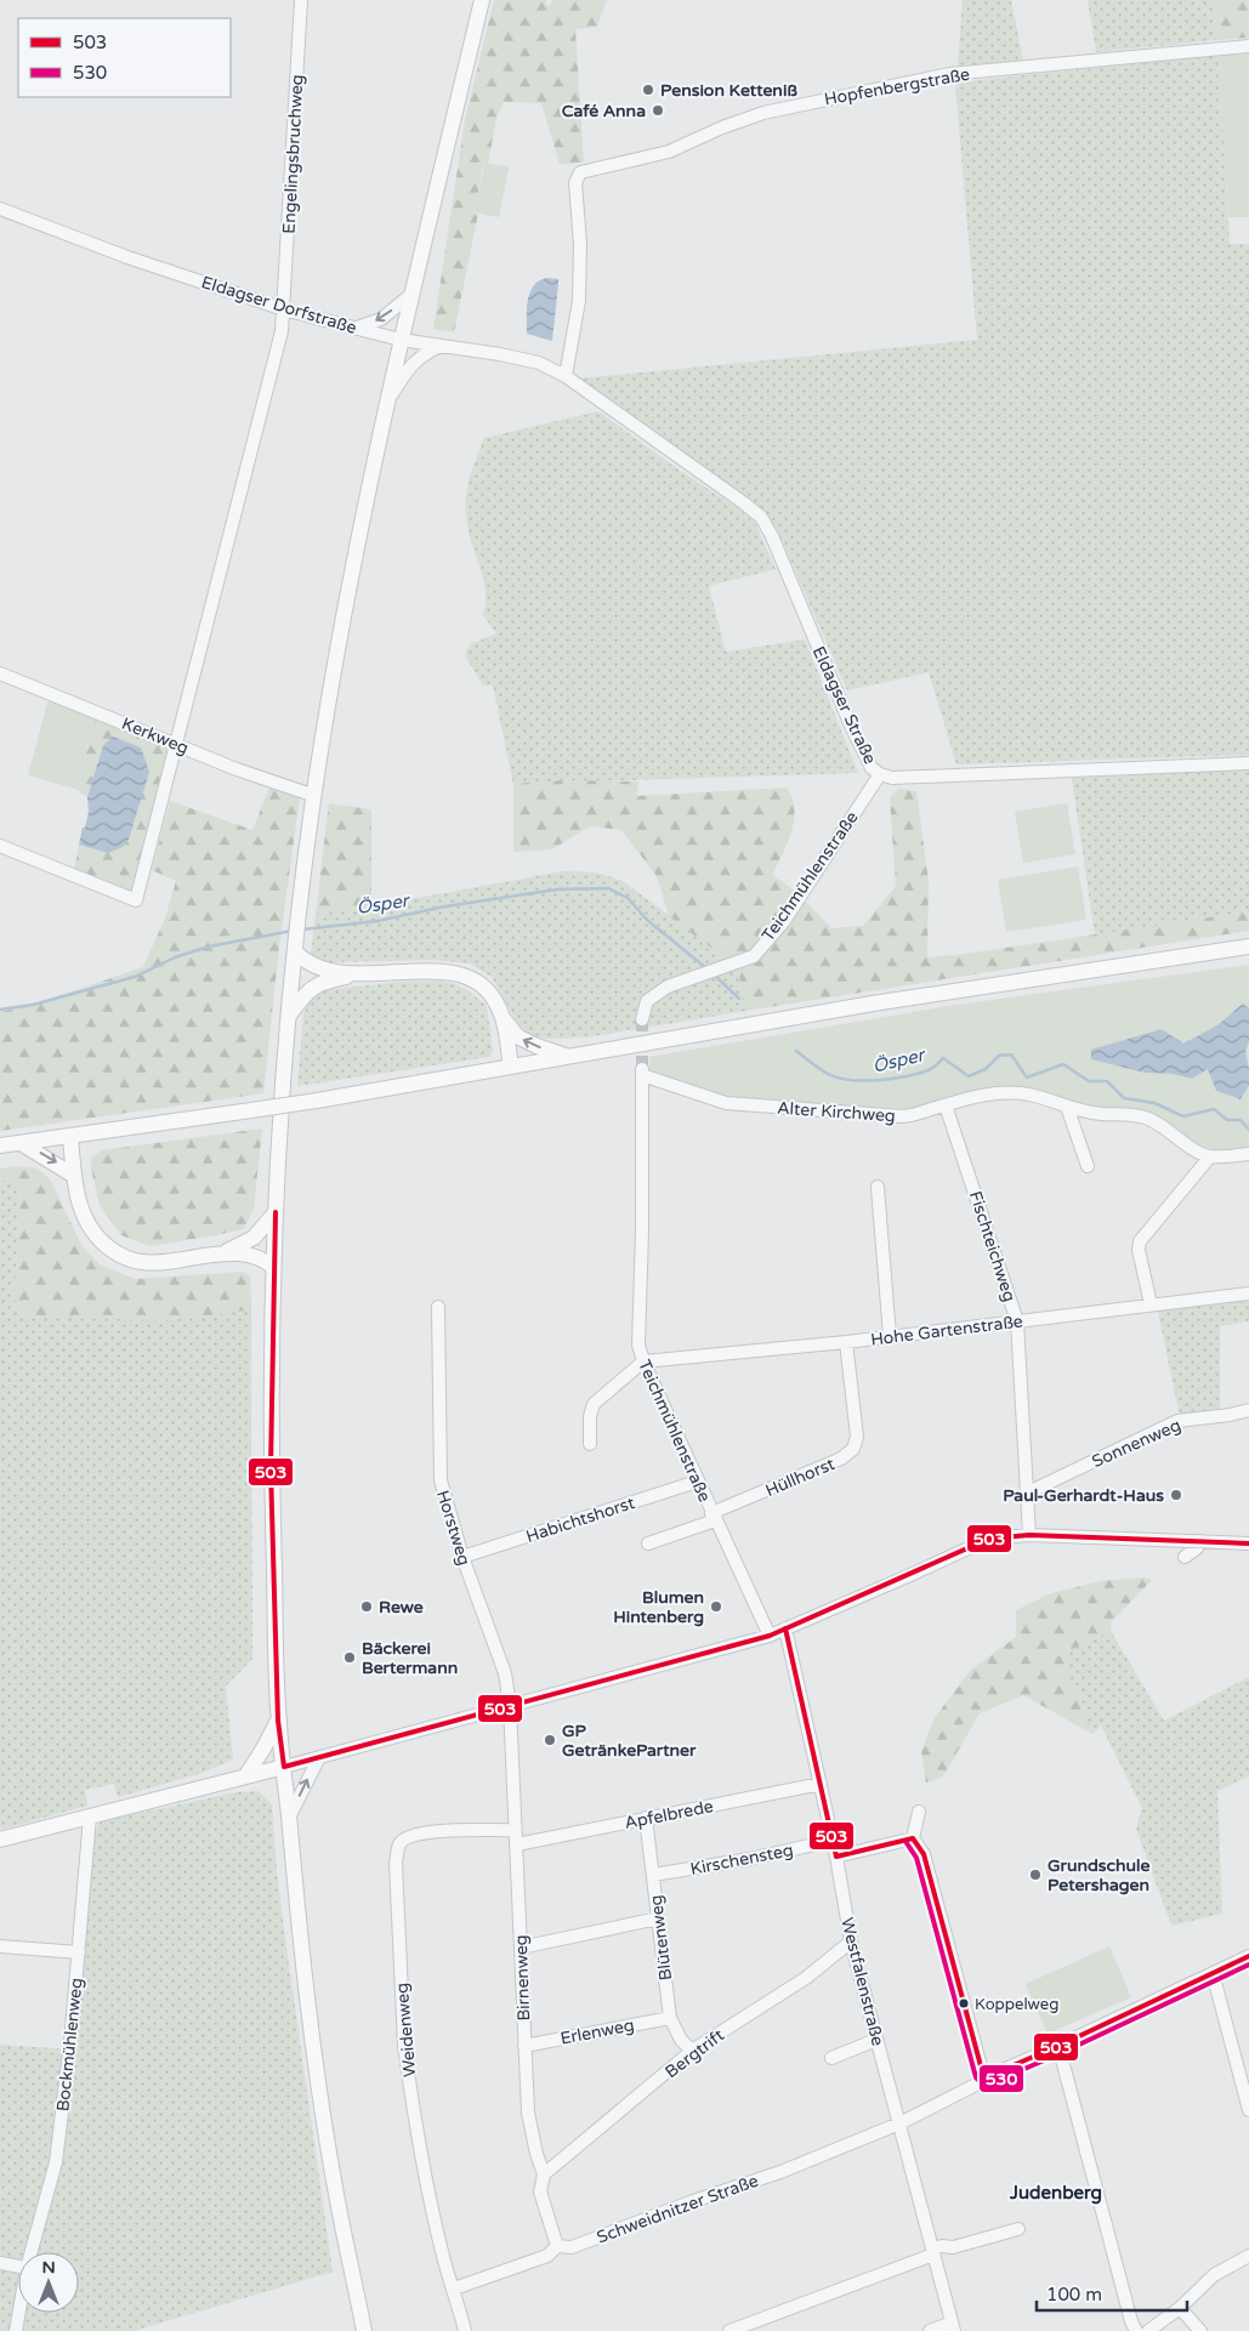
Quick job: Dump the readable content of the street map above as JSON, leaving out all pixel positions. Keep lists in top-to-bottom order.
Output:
{
  "streets": {
    "street": [
      "Hopfenbergstraße",
      "Engelingsbruchweg",
      "Eldagser Dorfstraße",
      "Eldagser Straße",
      "Kerkweg",
      "Teichmühlenstraße",
      "Alter Kirchweg",
      "Fischteichweg",
      "Hohe Gartenstraße",
      "Sonnenweg",
      "Hüllhorst",
      "Habichtshorst",
      "Horstweg",
      "Apfelbrede",
      "Kirschensteg",
      "Blütenweg",
      "Birnenweg",
      "Westfalenstraße",
      "Weidenweg",
      "Erlenweg",
      "Bockmühlenweg",
      "Bergtrift",
      "Schweidnitzer Straße"
    ]
  },
  "crossings": [
    ["Hopfenbergstraße", "Eldagser Dorfstraße"],
    ["Hopfenbergstraße", "Eldagser Straße"],
    ["Engelingsbruchweg", "Eldagser Dorfstraße"],
    ["Engelingsbruchweg", "Kerkweg"],
    ["Eldagser Dorfstraße", "Eldagser Straße"],
    ["Eldagser Straße", "Teichmühlenstraße"],
    ["Teichmühlenstraße", "Alter Kirchweg"],
    ["Teichmühlenstraße", "Hohe Gartenstraße"],
    ["Teichmühlenstraße", "Hüllhorst"],
    ["Teichmühlenstraße", "Habichtshorst"],
    ["Alter Kirchweg", "Fischteichweg"],
    ["Fischteichweg", "Hohe Gartenstraße"],
    ["Fischteichweg", "Sonnenweg"],
    ["Hohe Gartenstraße", "Hüllhorst"],
    ["Habichtshorst", "Horstweg"],
    ["Horstweg", "Birnenweg"],
    ["Apfelbrede", "Blütenweg"],
    ["Apfelbrede", "Birnenweg"],
    ["Apfelbrede", "Westfalenstraße"],
    ["Kirschensteg", "Blütenweg"],
    ["Kirschensteg", "Westfalenstraße"],
    ["Blütenweg", "Erlenweg"],
    ["Blütenweg", "Bergtrift"],
    ["Birnenweg", "Weidenweg"],
    ["Birnenweg", "Erlenweg"],
    ["Birnenweg", "Bergtrift"],
    ["Birnenweg", "Schweidnitzer Straße"],
    ["Westfalenstraße", "Bergtrift"],
    ["Westfalenstraße", "Schweidnitzer Straße"],
    ["Weidenweg", "Schweidnitzer Straße"]
  ],
  "districts": ["Judenberg"],
  "water": ["Ösper"],
  "places": [
    "Pension Ketteniß",
    "Café Anna",
    "Paul-Gerhardt-Haus",
    "Rewe",
    "Blumen Hintenberg",
    "Bäckerei Bertermann",
    "GP GetränkePartner",
    "Grundschule Petershagen",
    "Koppelweg"
  ],
  "lines": ["transit line 503", "transit line 530"],
  "legend": ["503", "530"],
  "scale_bar": "100 m",
  "north": "top"
}
